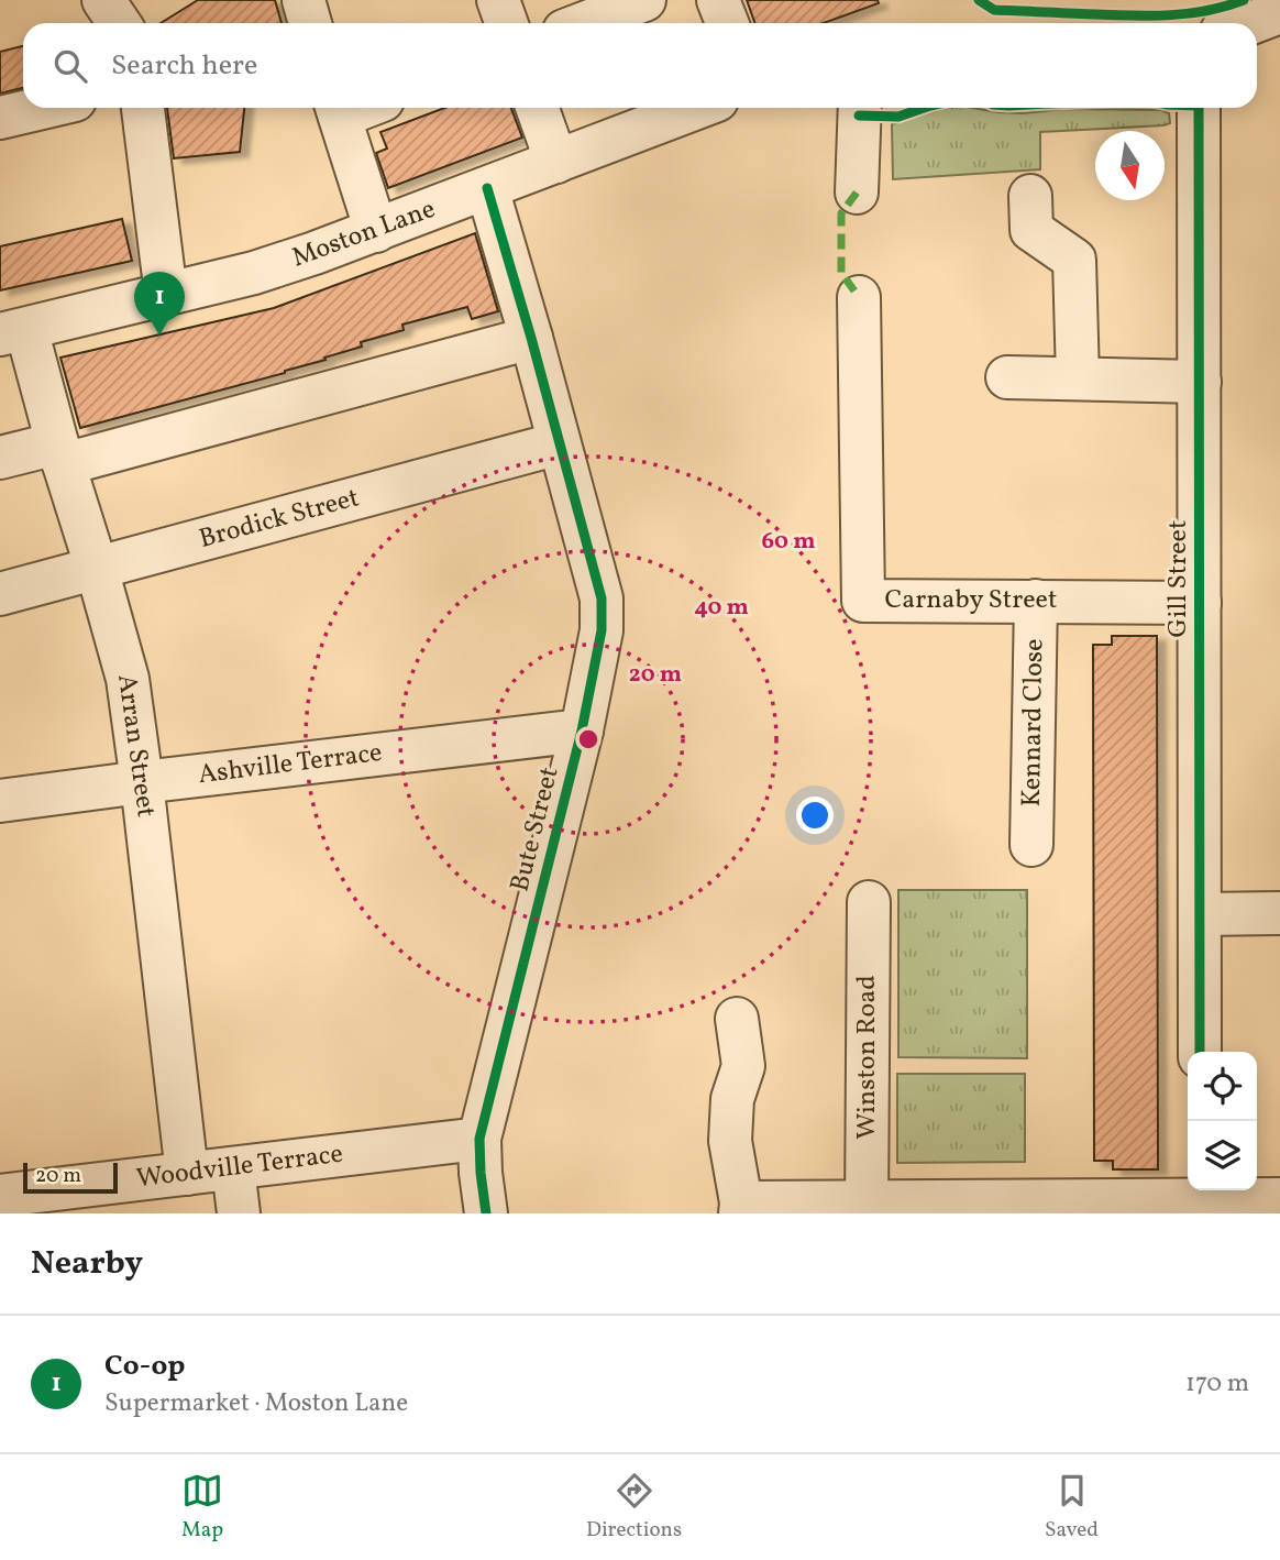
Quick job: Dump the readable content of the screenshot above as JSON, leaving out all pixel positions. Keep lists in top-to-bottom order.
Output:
{
  "streets": {
    "street": [
      "Moston Lane",
      "Brodick Street",
      "Gill Street",
      "Carnaby Street",
      "Kennard Close",
      "Arran Street",
      "Ashville Terrace",
      "Bute Street",
      "Winston Road",
      "Woodville Terrace"
    ]
  },
  "crossings": [
    ["Moston Lane", "Arran Street"],
    ["Moston Lane", "Bute Street"],
    ["Brodick Street", "Arran Street"],
    ["Brodick Street", "Bute Street"],
    ["Gill Street", "Carnaby Street"],
    ["Carnaby Street", "Kennard Close"],
    ["Arran Street", "Ashville Terrace"],
    ["Arran Street", "Woodville Terrace"],
    ["Ashville Terrace", "Bute Street"],
    ["Bute Street", "Woodville Terrace"]
  ],
  "scale_bar": "20 m",
  "north": "bottom",
  "page": {
    "search": "Search here",
    "pins": "1",
    "scale": "20 m",
    "heading": "Nearby",
    "list": [
      {
        "mark": "1",
        "name": "Co-op",
        "note": "Supermarket · Moston Lane",
        "value": "170 m"
      }
    ],
    "nav": ["Map", "Directions", "Saved"]
  },
  "rings": ["60 m", "40 m", "20 m"]
}
